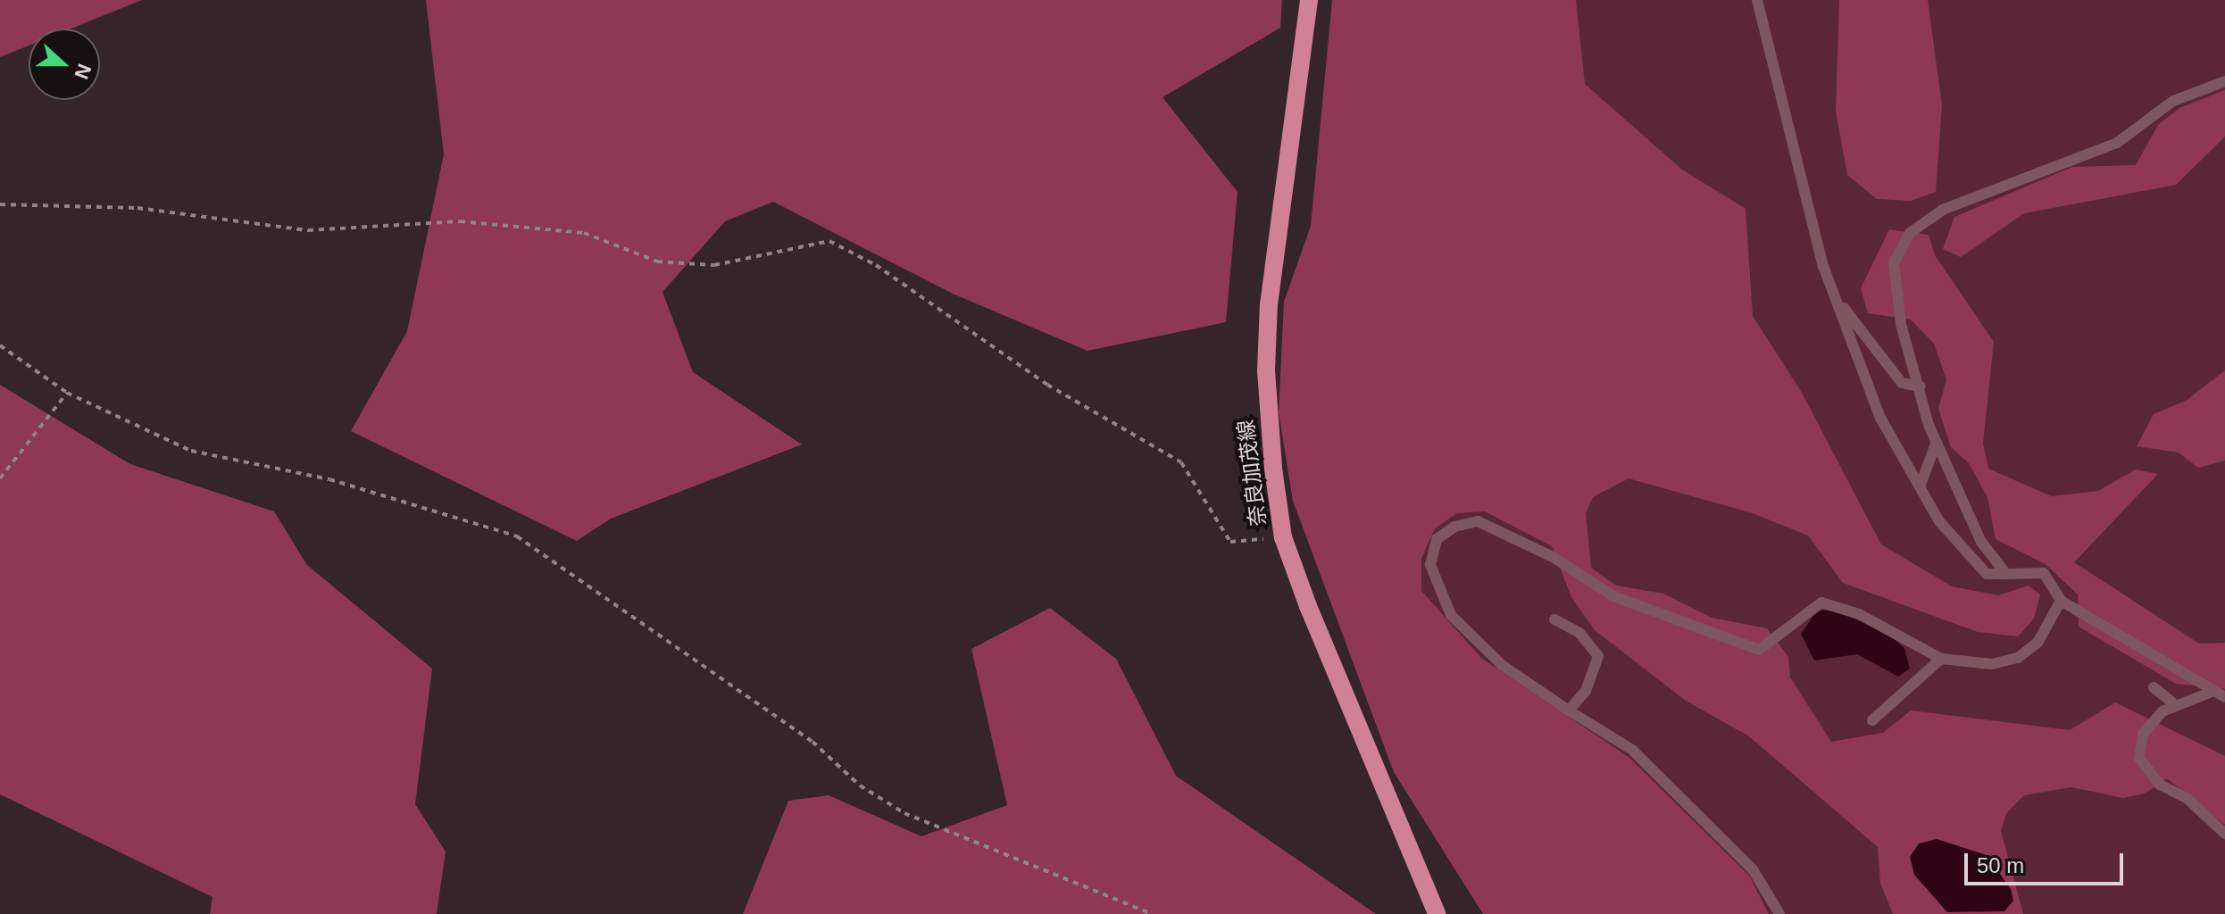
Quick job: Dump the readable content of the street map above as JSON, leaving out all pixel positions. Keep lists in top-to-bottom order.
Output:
{
  "streets": {
    "main road": ["奈良加茂線"]
  },
  "scale_bar": "50 m",
  "north": "right"
}
